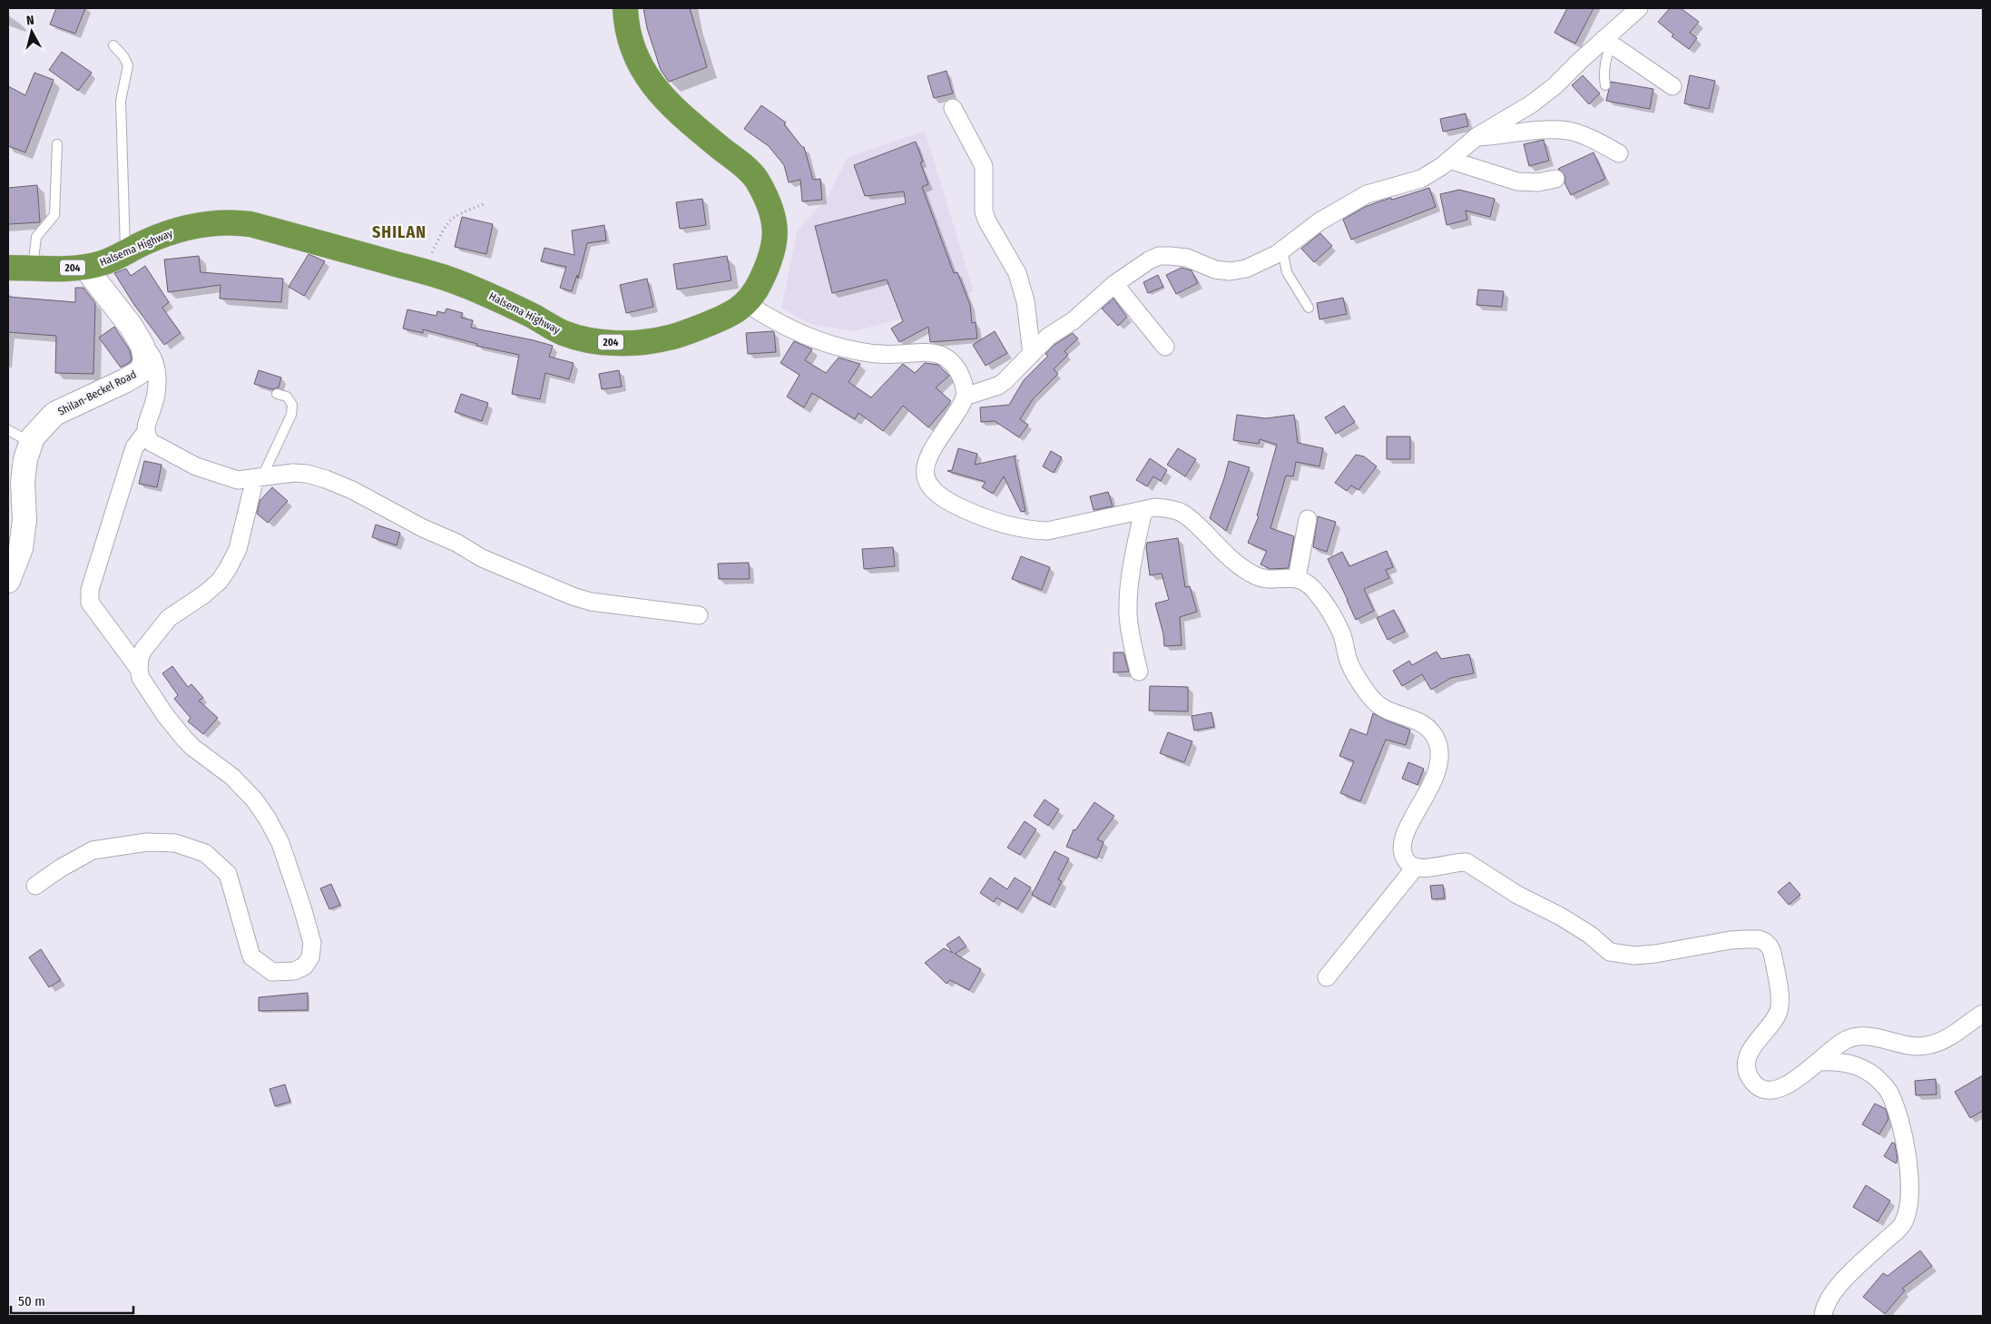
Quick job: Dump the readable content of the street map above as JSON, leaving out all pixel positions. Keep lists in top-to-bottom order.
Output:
{
  "streets": {
    "highway": ["Halsema Highway", "204"],
    "main road": ["Shilan-Beckel Road"]
  },
  "districts": ["SHILAN"],
  "scale_bar": "50 m",
  "north": "top"
}
